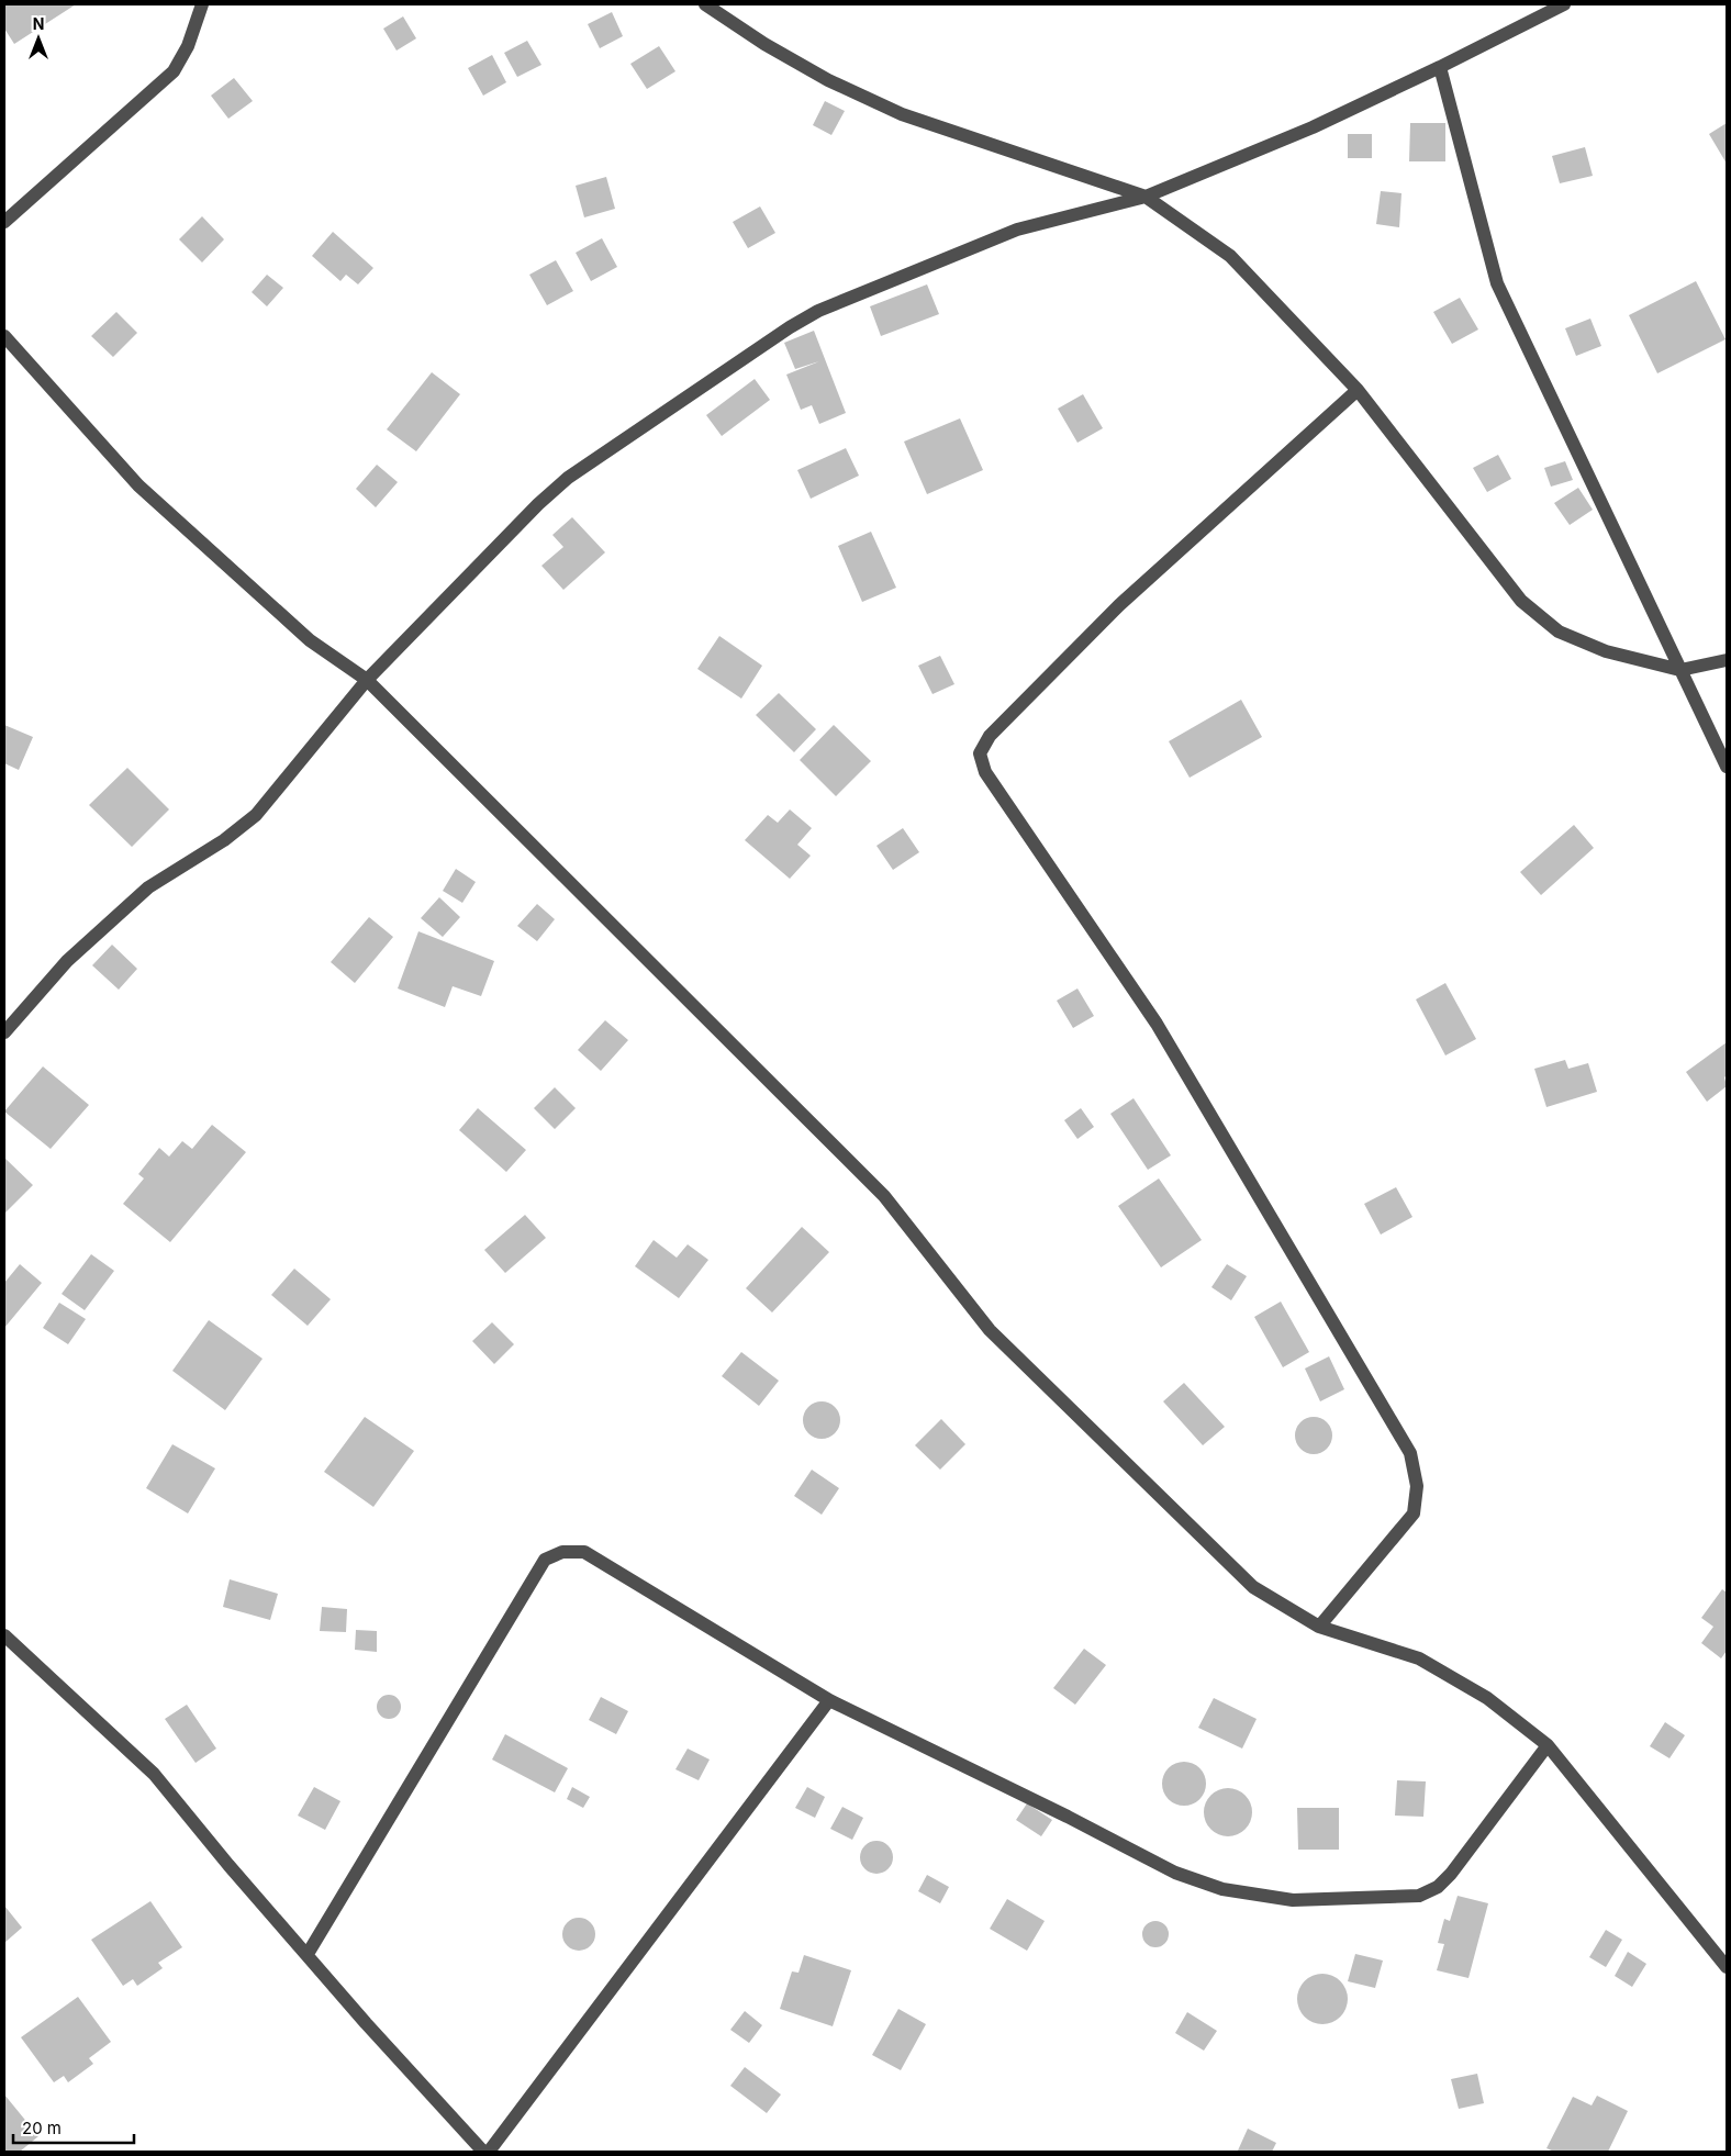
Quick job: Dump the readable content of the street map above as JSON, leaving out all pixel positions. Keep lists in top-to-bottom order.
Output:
{
  "scale_bar": "20 m",
  "north": "top"
}
